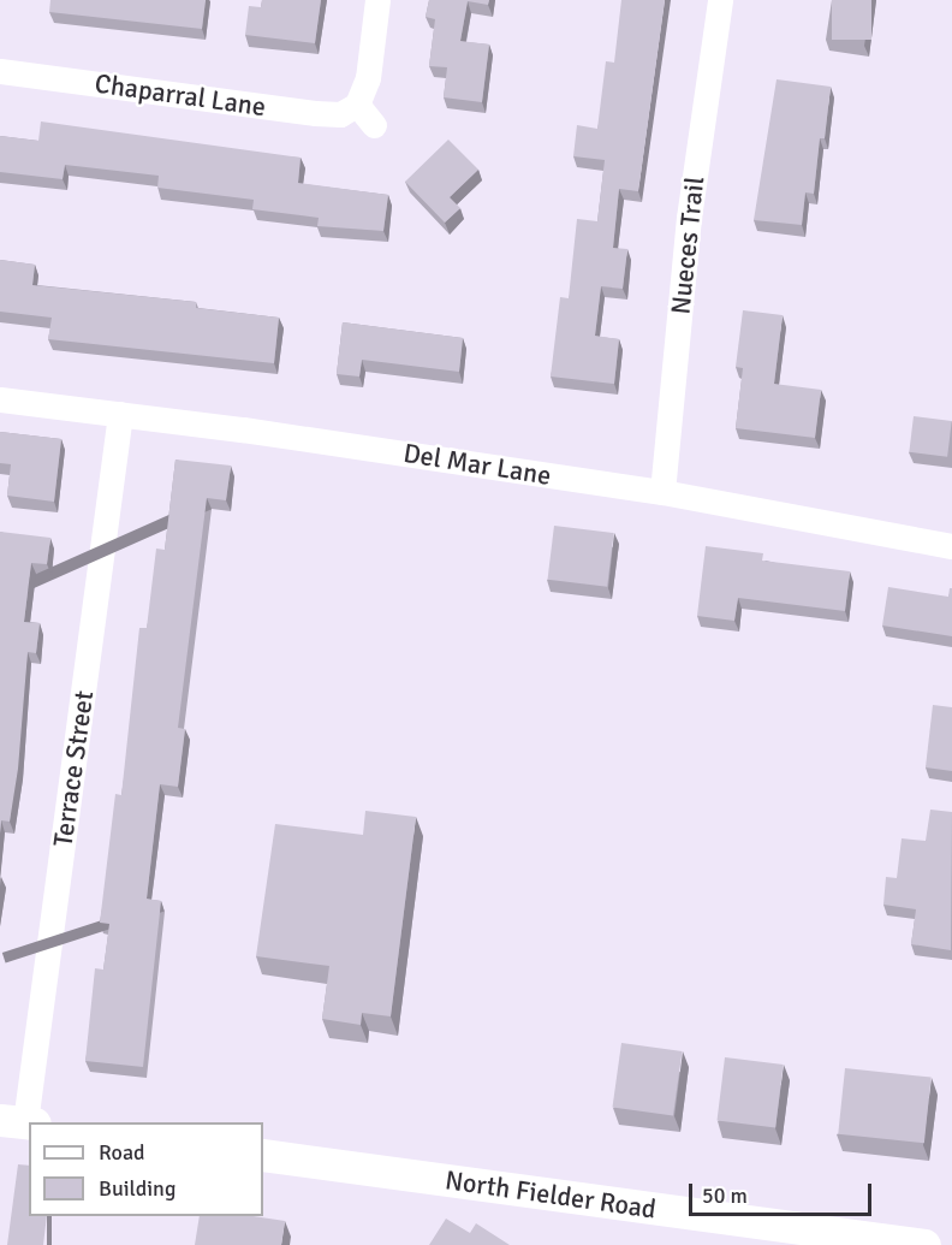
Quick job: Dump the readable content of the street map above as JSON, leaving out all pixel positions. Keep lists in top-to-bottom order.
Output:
{
  "streets": {
    "main road": ["North Fielder Road"],
    "street": [
      "Chaparral Lane",
      "Nueces Trail",
      "Del Mar Lane",
      "Terrace Street"
    ]
  },
  "crossings": [
    ["Nueces Trail", "Del Mar Lane"],
    ["Del Mar Lane", "Terrace Street"]
  ],
  "legend": ["Road", "Building"],
  "scale_bar": "50 m"
}
